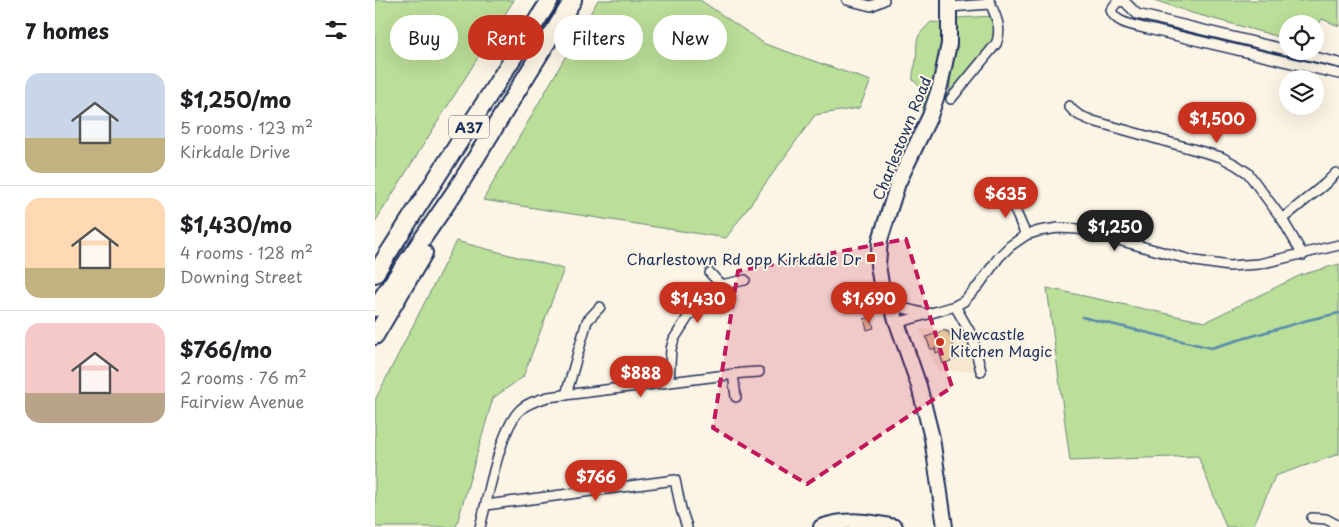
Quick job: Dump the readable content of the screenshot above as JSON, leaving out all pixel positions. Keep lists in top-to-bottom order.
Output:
{
  "streets": {
    "highway": ["A37"],
    "main road": ["Charlestown Road"]
  },
  "places": {
    "transit": ["Charlestown Rd opp Kirkdale Dr"],
    "other": ["Newcastle Kitchen Magic"]
  },
  "page": {
    "heading": "7 homes",
    "chip": [
      "Buy",
      "Rent",
      "Filters",
      "New"
    ],
    "list": [
      {
        "name": "$1,250/mo",
        "note": "5 rooms · 123 m² · Kirkdale Drive"
      },
      {
        "name": "$1,430/mo",
        "note": "4 rooms · 128 m² · Downing Street"
      },
      {
        "name": "$766/mo",
        "note": "2 rooms · 76 m² · Fairview Avenue"
      }
    ],
    "price": [
      "$1,500",
      "$635",
      "$1,250",
      "$1,430",
      "$1,690",
      "$888",
      "$766"
    ]
  }
}
